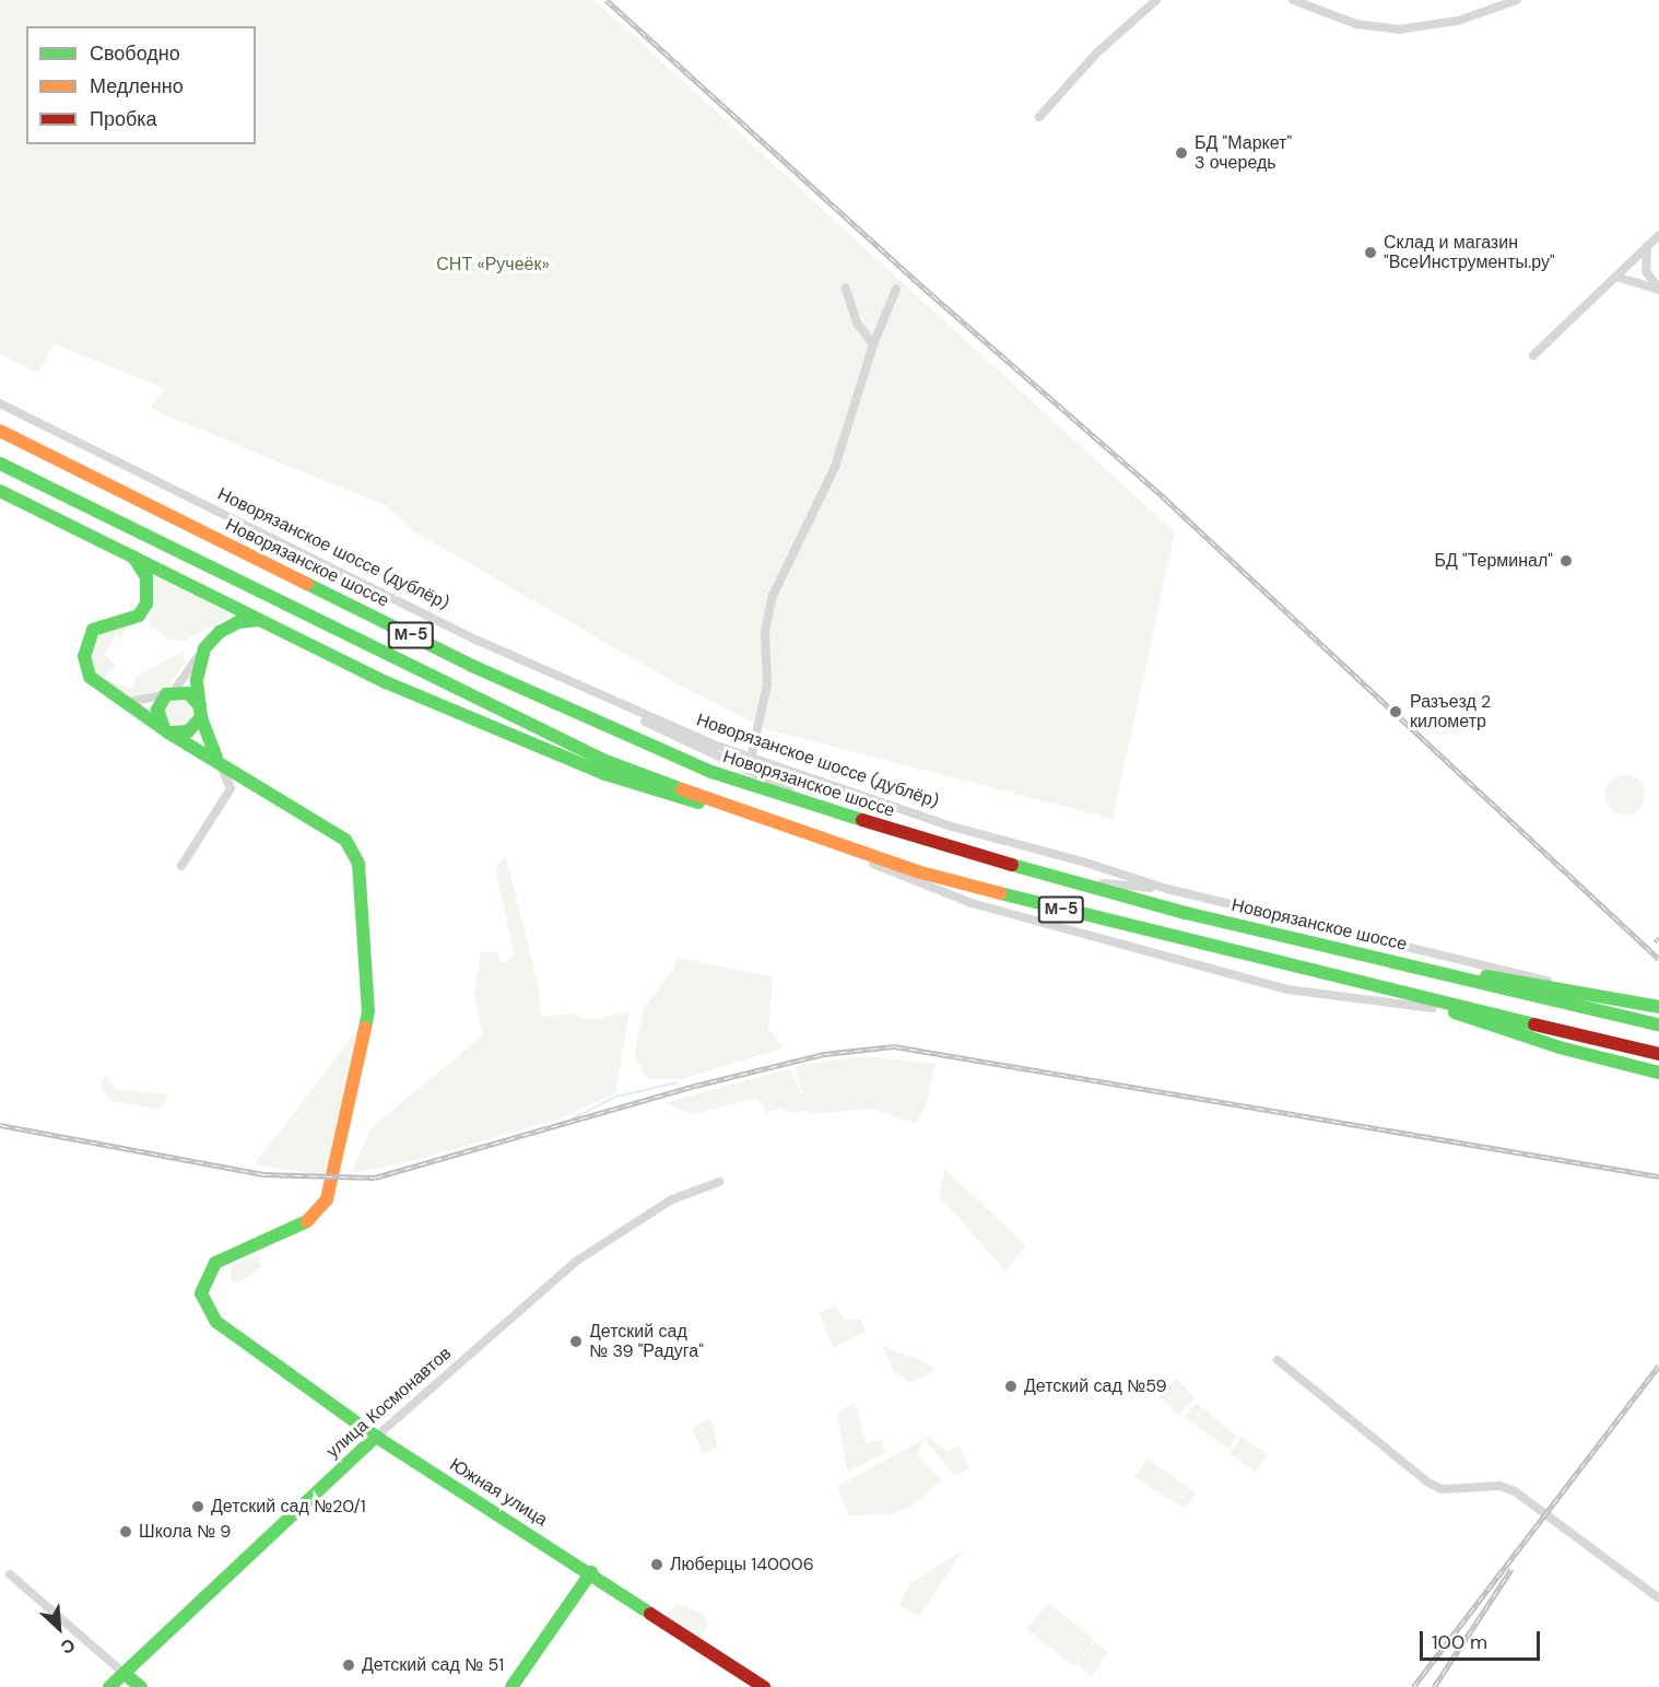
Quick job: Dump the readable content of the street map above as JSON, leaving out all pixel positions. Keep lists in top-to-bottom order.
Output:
{
  "streets": {
    "main road": [
      "Новорязанское шоссе",
      "М-5",
      "улица Космонавтов",
      "Южная улица"
    ],
    "street": ["Новорязанское шоссе (дублёр)"]
  },
  "crossings": [
    ["Новорязанское шоссе (дублёр)", "М-5"],
    ["Новорязанское шоссе", "М-5"],
    ["улица Космонавтов", "Южная улица"]
  ],
  "parks": ["СНТ «Ручеёк»"],
  "places": [
    "БД \"Маркет\" 3 очередь",
    "Склад и магазин \"ВсеИнструменты.ру\"",
    "БД \"Терминал\"",
    "Разъезд 2 километр",
    "Детский сад № 39 \"Радуга\"",
    "Детский сад №59",
    "Детский сад №20/1",
    "Школа № 9",
    "Люберцы 140006",
    "Детский сад № 51"
  ],
  "legend": ["Свободно", "Медленно", "Пробка"],
  "scale_bar": "100 m",
  "north": "bottom right"
}
